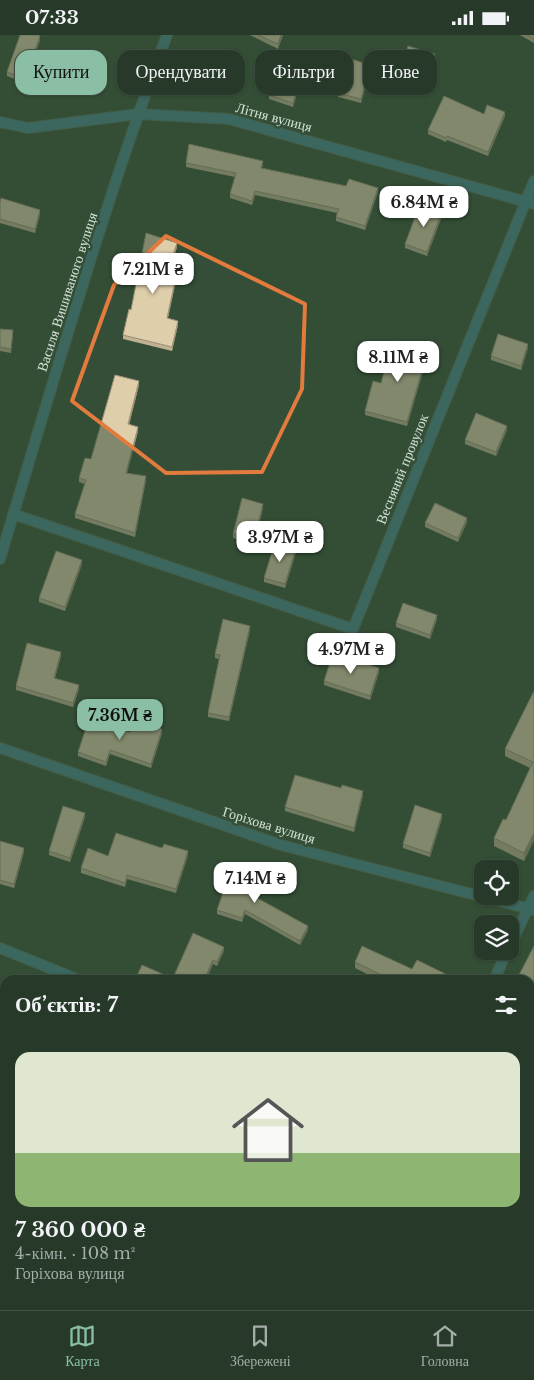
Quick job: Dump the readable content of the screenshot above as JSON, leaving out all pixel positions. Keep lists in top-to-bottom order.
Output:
{
  "streets": {
    "street": [
      "Літня вулиця",
      "Василя Вишиваного вулиця",
      "Весняний провулок",
      "Горіхова вулиця"
    ]
  },
  "crossings": [
    ["Літня вулиця", "Василя Вишиваного вулиця"],
    ["Літня вулиця", "Весняний провулок"],
    ["Василя Вишиваного вулиця", "Весняний провулок"]
  ],
  "page": {
    "status": "07:33",
    "chip": [
      "Купити",
      "Орендувати",
      "Фільтри",
      "Нове"
    ],
    "price": [
      "6.84M ₴",
      "7.21M ₴",
      "8.11M ₴",
      "3.97M ₴",
      "4.97M ₴",
      "7.36M ₴",
      "7.14M ₴"
    ],
    "heading": "Об’єктів: 7",
    "list": [
      {
        "name": "7 360 000 ₴",
        "note": "4-кімн. · 108 m² · Горіхова вулиця"
      }
    ],
    "tabs": ["Карта", "Збережені", "Головна"]
  }
}
